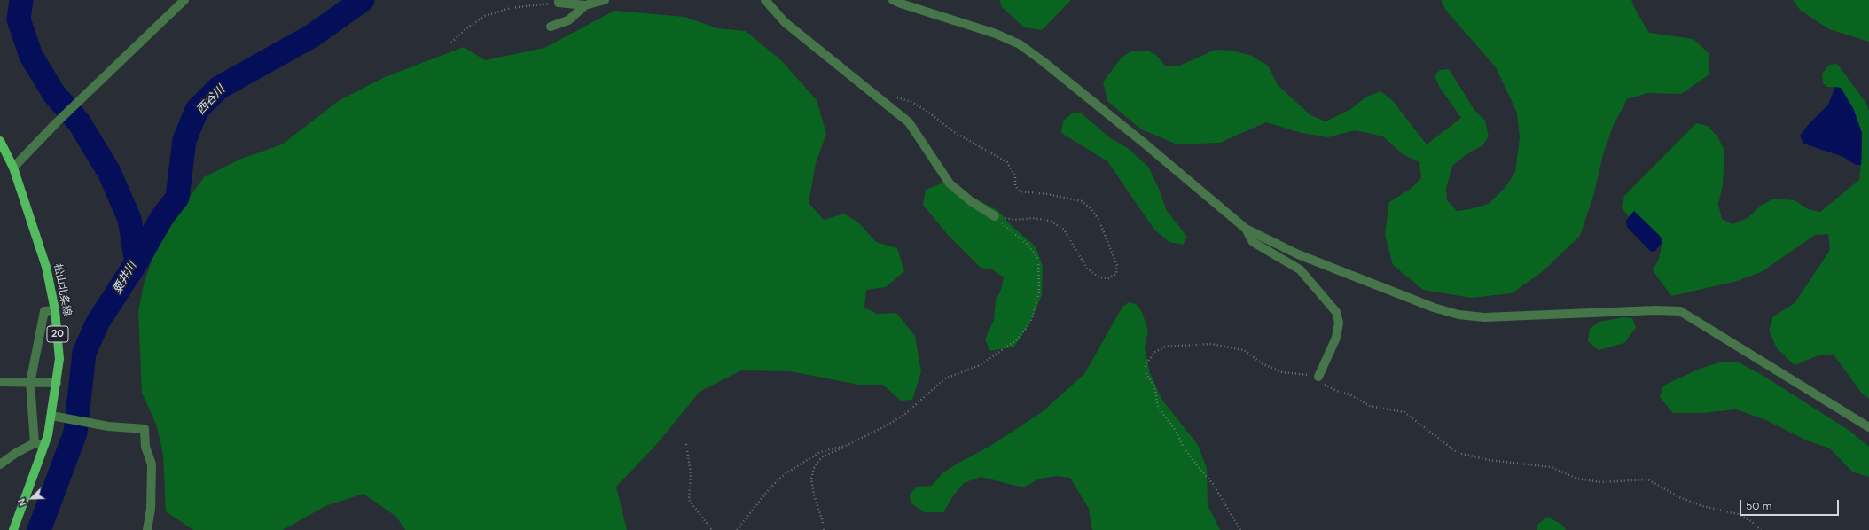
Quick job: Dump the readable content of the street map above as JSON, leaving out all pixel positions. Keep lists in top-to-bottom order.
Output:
{
  "streets": {
    "main road": ["松山北条線", "20"]
  },
  "water": ["西谷川", "粟井川"],
  "scale_bar": "50 m",
  "north": "bottom left"
}
